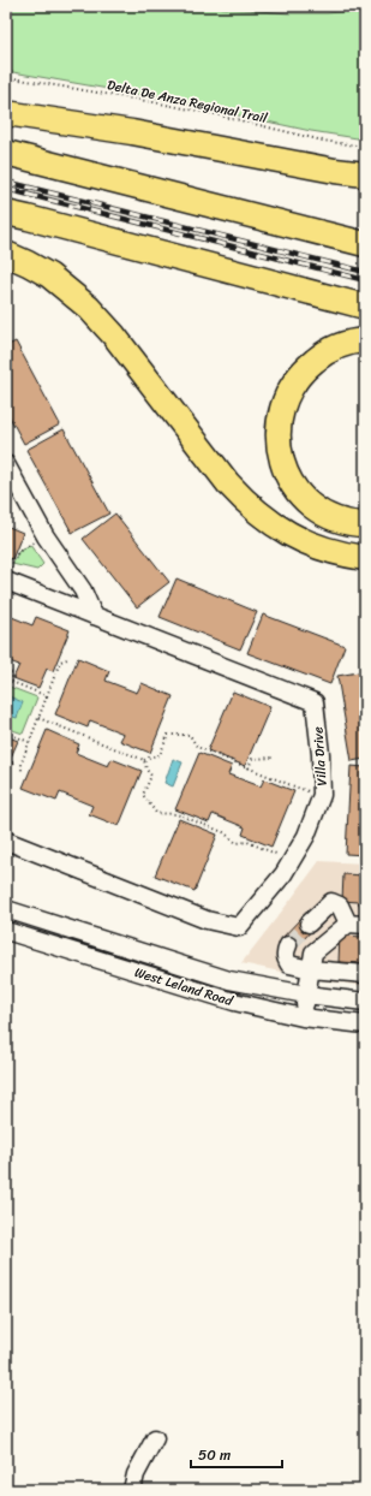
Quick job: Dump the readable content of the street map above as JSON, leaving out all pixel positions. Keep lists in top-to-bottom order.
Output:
{
  "streets": {
    "street": ["Villa Drive", "West Leland Road"],
    "path": ["Delta De Anza Regional Trail"]
  },
  "scale_bar": "50 m"
}
